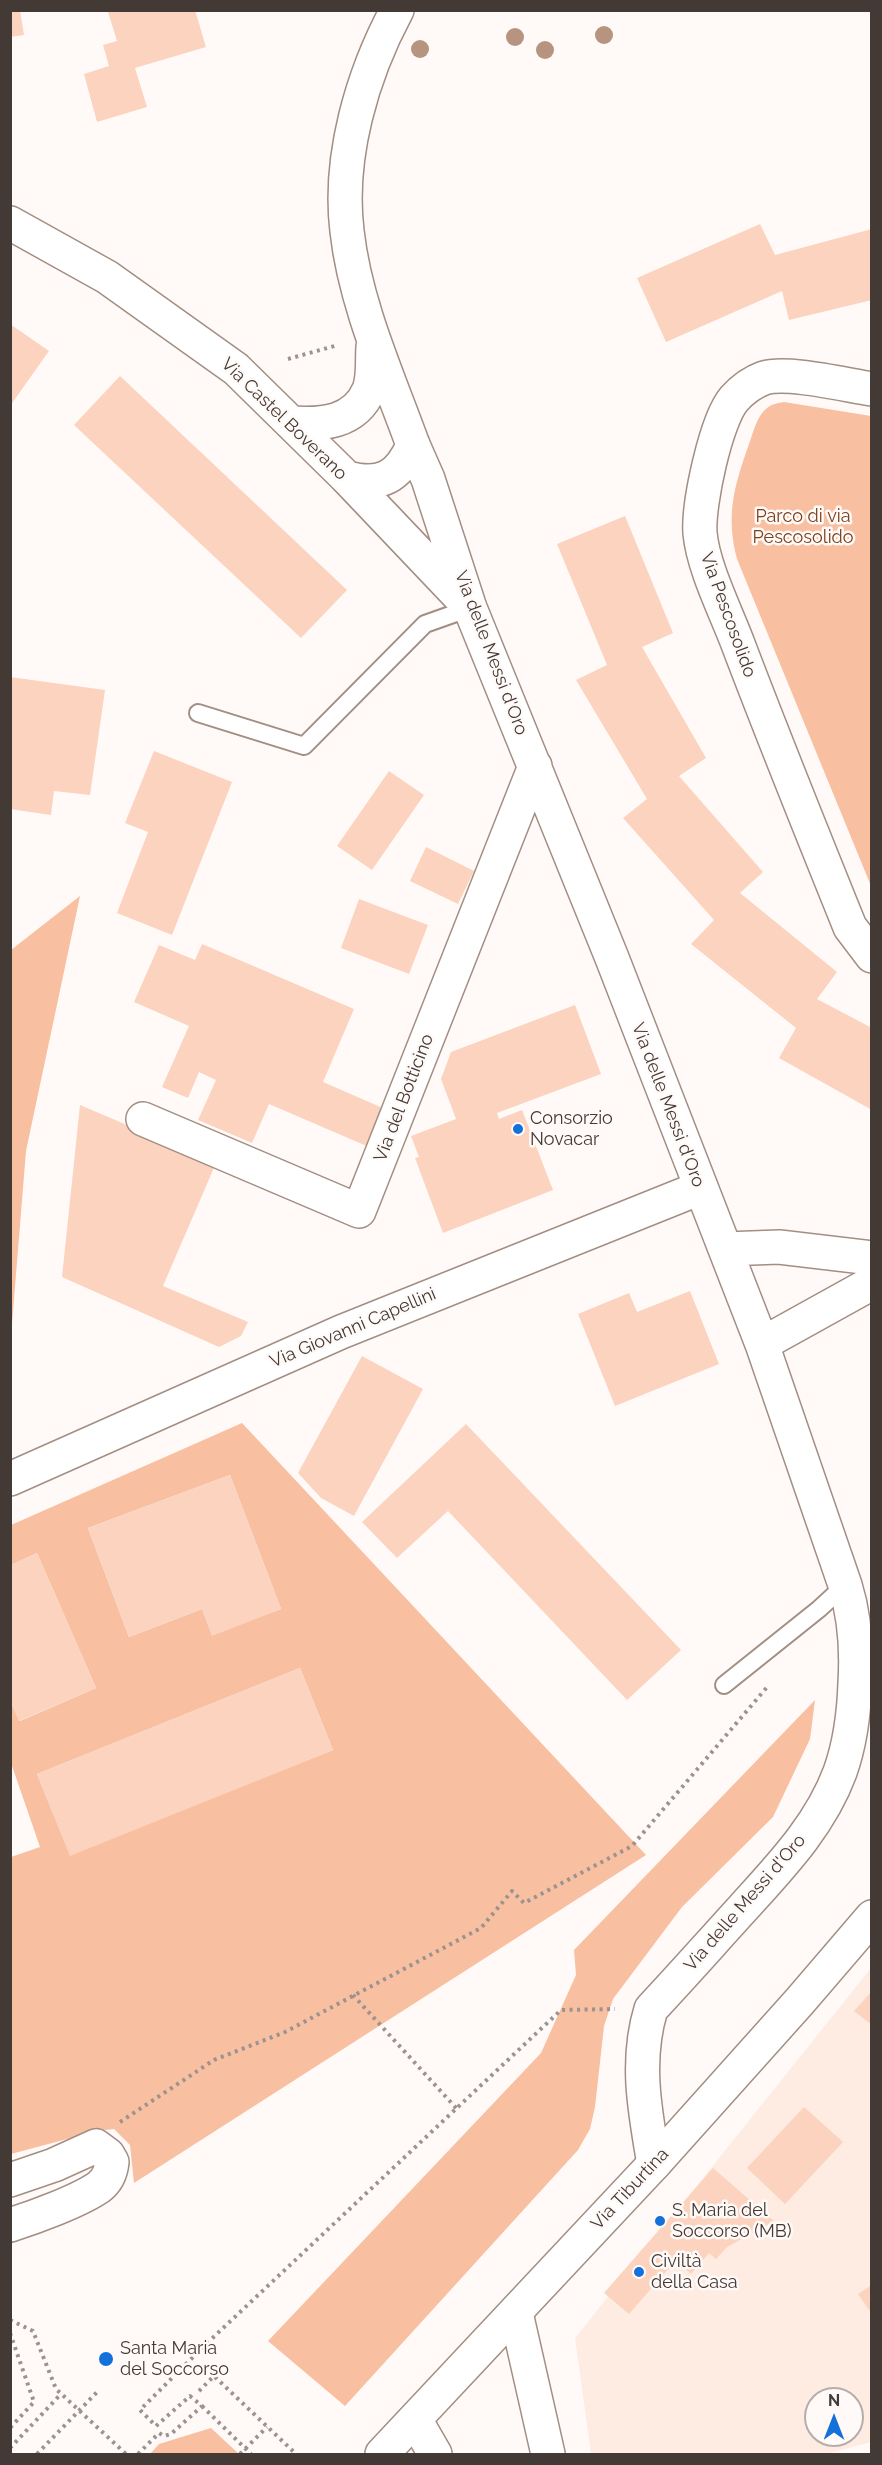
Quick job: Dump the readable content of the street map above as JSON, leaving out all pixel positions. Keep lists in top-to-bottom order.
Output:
{
  "streets": {
    "street": [
      "Via Castel Boverano",
      "Via Pescosolido",
      "Via delle Messi d'Oro",
      "Via del Botticino",
      "Via Giovanni Capellini",
      "Via Tiburtina"
    ]
  },
  "crossings": [
    ["Via Castel Boverano", "Via delle Messi d'Oro"],
    ["Via delle Messi d'Oro", "Via del Botticino"],
    ["Via delle Messi d'Oro", "Via Giovanni Capellini"]
  ],
  "parks": ["Parco di via Pescosolido"],
  "places": [
    "Consorzio Novacar",
    "S. Maria del Soccorso (MB)",
    "Civiltà della Casa",
    "Santa Maria del Soccorso"
  ],
  "north": "top"
}
